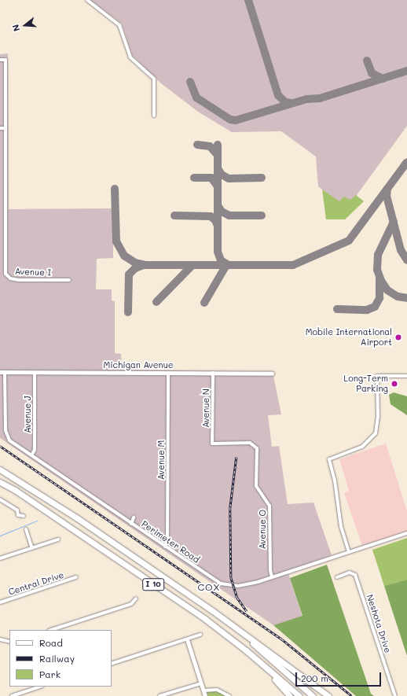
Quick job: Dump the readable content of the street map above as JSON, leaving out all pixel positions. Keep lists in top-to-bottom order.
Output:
{
  "streets": {
    "highway": ["I 10"],
    "street": [
      "Avenue I",
      "Michigan Avenue",
      "Avenue N",
      "Avenue J",
      "Avenue M",
      "Avenue O",
      "Perimeter Road",
      "Central Drive",
      "Neshota Drive"
    ]
  },
  "crossings": [
    ["Michigan Avenue", "Avenue N"],
    ["Michigan Avenue", "Avenue J"],
    ["Michigan Avenue", "Avenue M"],
    ["Michigan Avenue", "Perimeter Road"],
    ["Avenue N", "Avenue O"],
    ["Avenue J", "Perimeter Road"],
    ["Avenue M", "Perimeter Road"],
    ["Avenue O", "Perimeter Road"]
  ],
  "districts": ["COX"],
  "places": ["Mobile International Airport", "Long-Term Parking"],
  "legend": ["Road", "Railway", "Park"],
  "scale_bar": "200 m",
  "north": "left"
}
